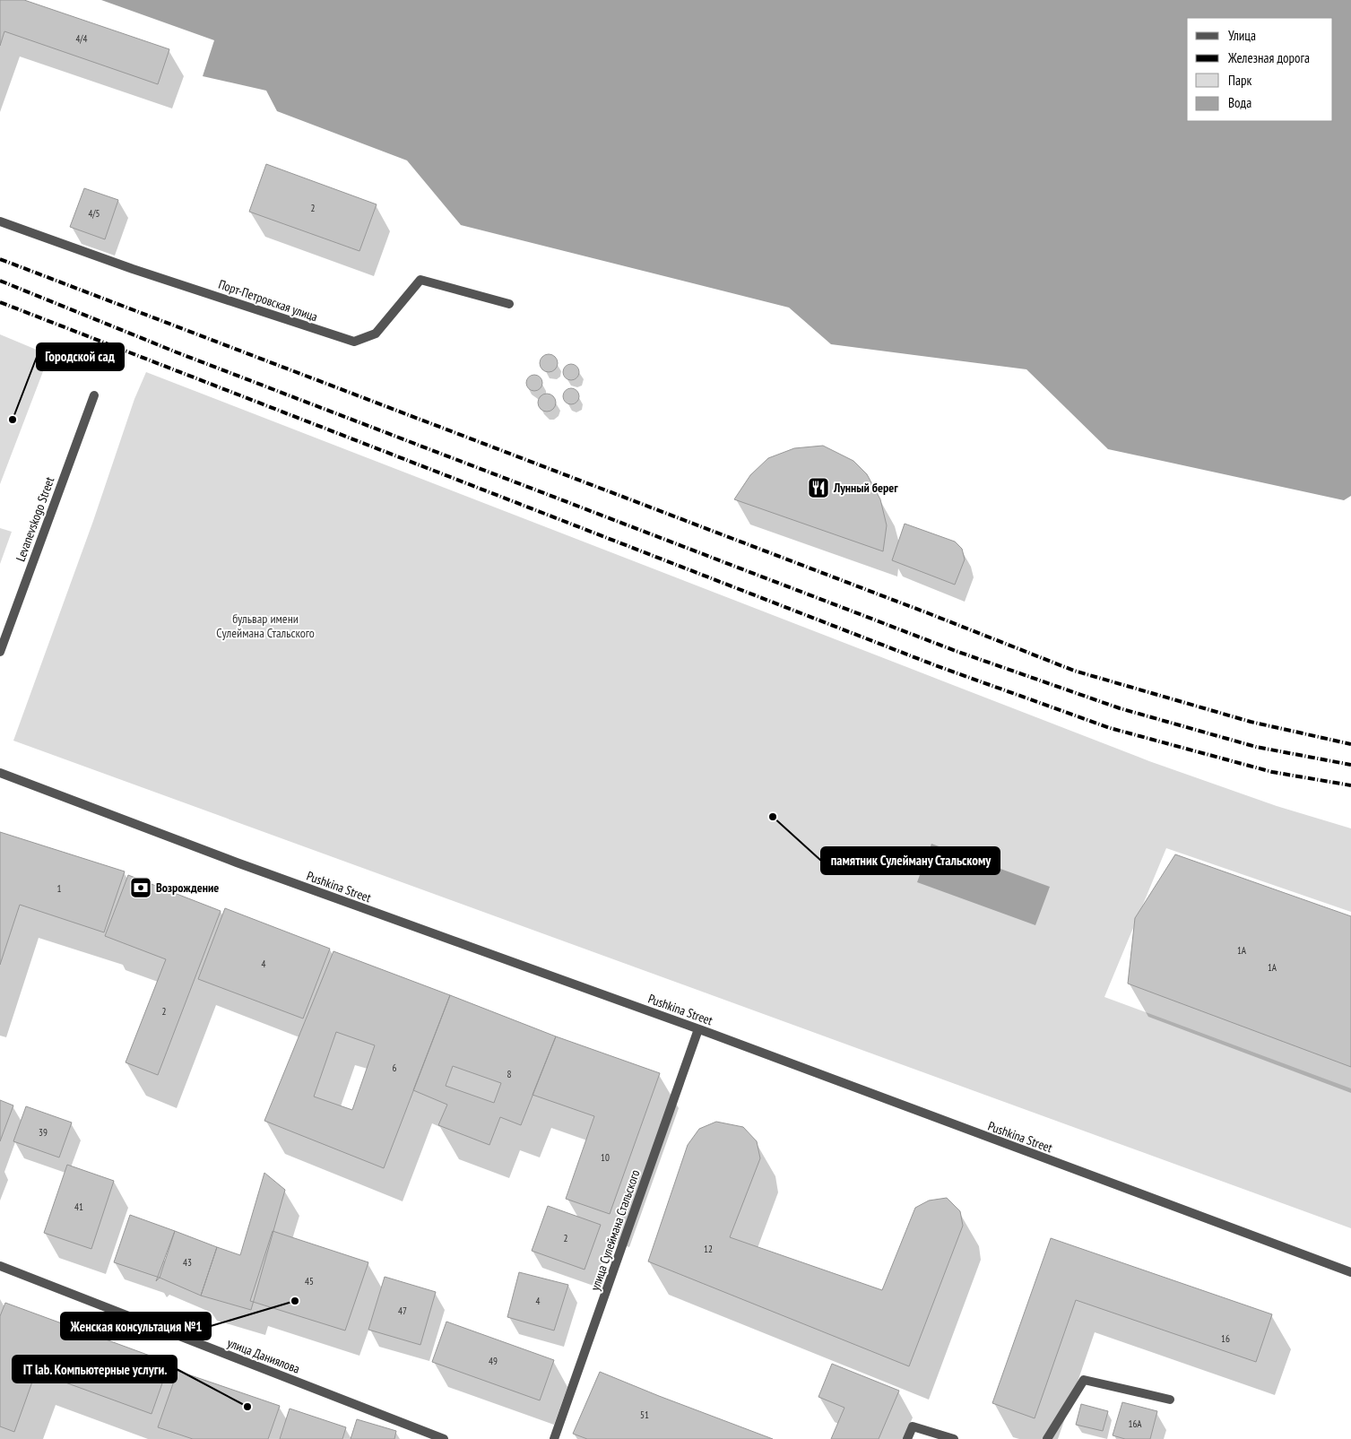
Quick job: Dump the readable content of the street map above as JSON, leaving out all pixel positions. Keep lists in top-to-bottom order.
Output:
{
  "streets": {
    "street": [
      "Порт-Петровская улица",
      "Levanevskogo Street",
      "Pushkina Street",
      "улица Сулеймана Стальского",
      "улица Даниялова"
    ]
  },
  "crossings": [
    ["Pushkina Street", "улица Сулеймана Стальского"]
  ],
  "parks": ["бульвар имени Сулеймана Стальского"],
  "places": {
    "other": [
      "Городской сад",
      "памятник Сулейману Стальскому",
      "Женская консультация №1",
      "IT lab. Компьютерные услуги."
    ],
    "restaurant": ["Лунный берег"],
    "bank": ["Возрождение"]
  },
  "house_numbers": [
    "4/4",
    "2",
    "4/5",
    "1",
    "1А",
    "4",
    "1А",
    "2",
    "6",
    "8",
    "39",
    "10",
    "41",
    "2",
    "12",
    "43",
    "45",
    "4",
    "47",
    "16",
    "49",
    "51",
    "16А"
  ],
  "legend": [
    "Улица",
    "Железная дорога",
    "Парк",
    "Вода"
  ]
}
